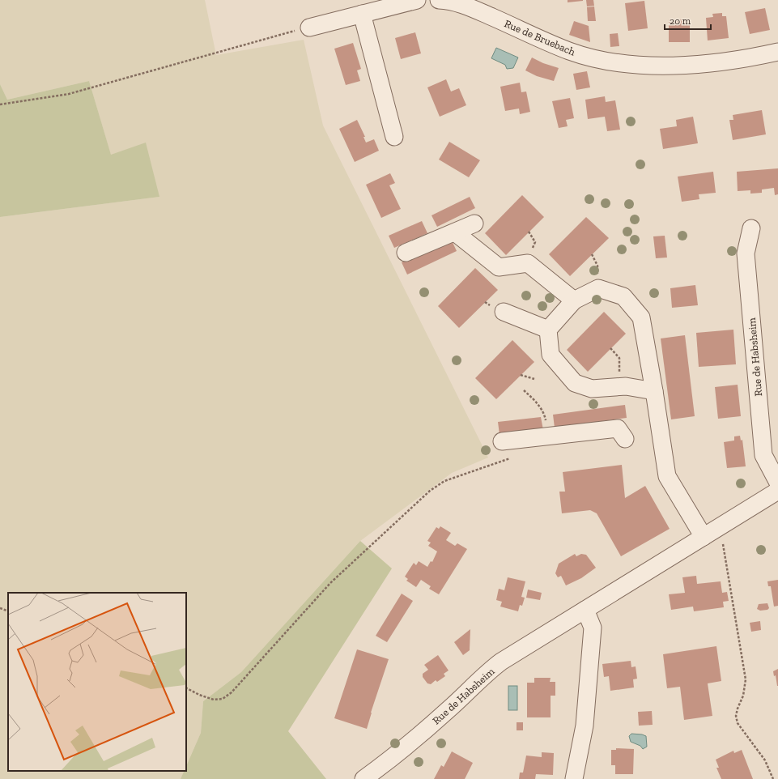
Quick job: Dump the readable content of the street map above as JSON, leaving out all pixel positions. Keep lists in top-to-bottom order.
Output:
{
  "streets": {
    "street": ["Rue de Bruebach", "Rue de Habsheim"]
  },
  "scale_bar": "20 m"
}
